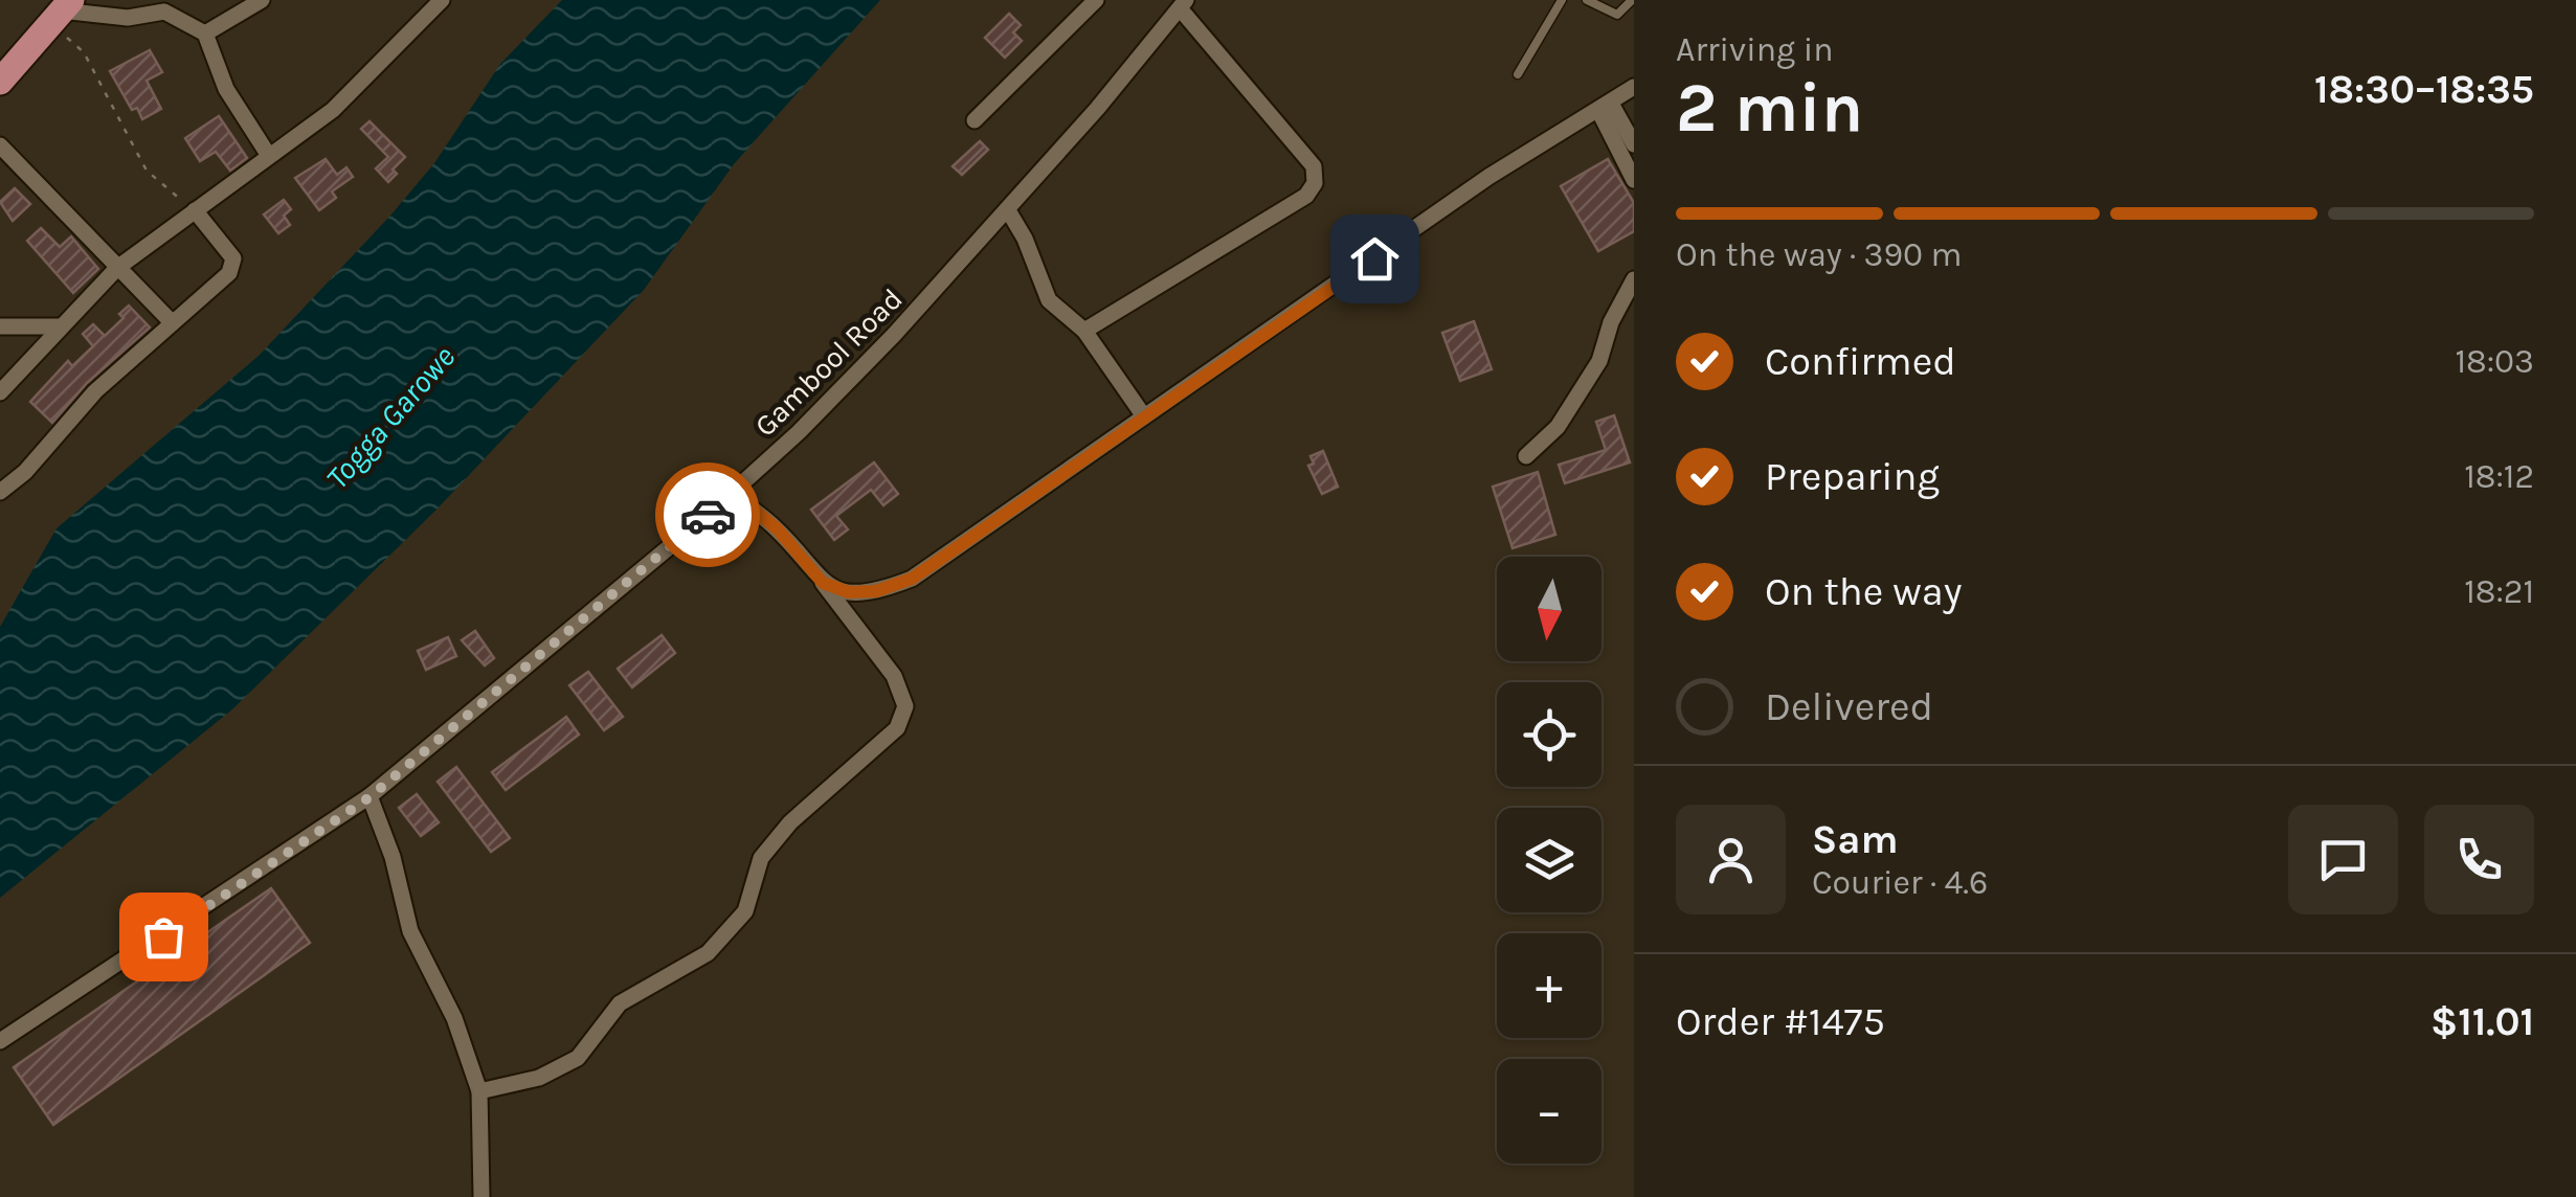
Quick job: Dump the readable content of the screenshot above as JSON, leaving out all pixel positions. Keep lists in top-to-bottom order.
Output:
{
  "streets": {
    "street": ["Gambool Road"]
  },
  "water": ["Togga Garowe"],
  "north": "bottom",
  "page": {
    "heading": ["2 min", "Arriving in", "18:30–18:35"],
    "panel": [
      "Sam",
      "Courier · 4.6",
      "Order #1475",
      "$11.01"
    ],
    "bar": "On the way · 390 m",
    "list": [
      ["Confirmed", "18:03"],
      ["Preparing", "18:12"],
      ["On the way", "18:21"],
      "Delivered"
    ],
    "map_buttons": ["+", "−"]
  }
}
